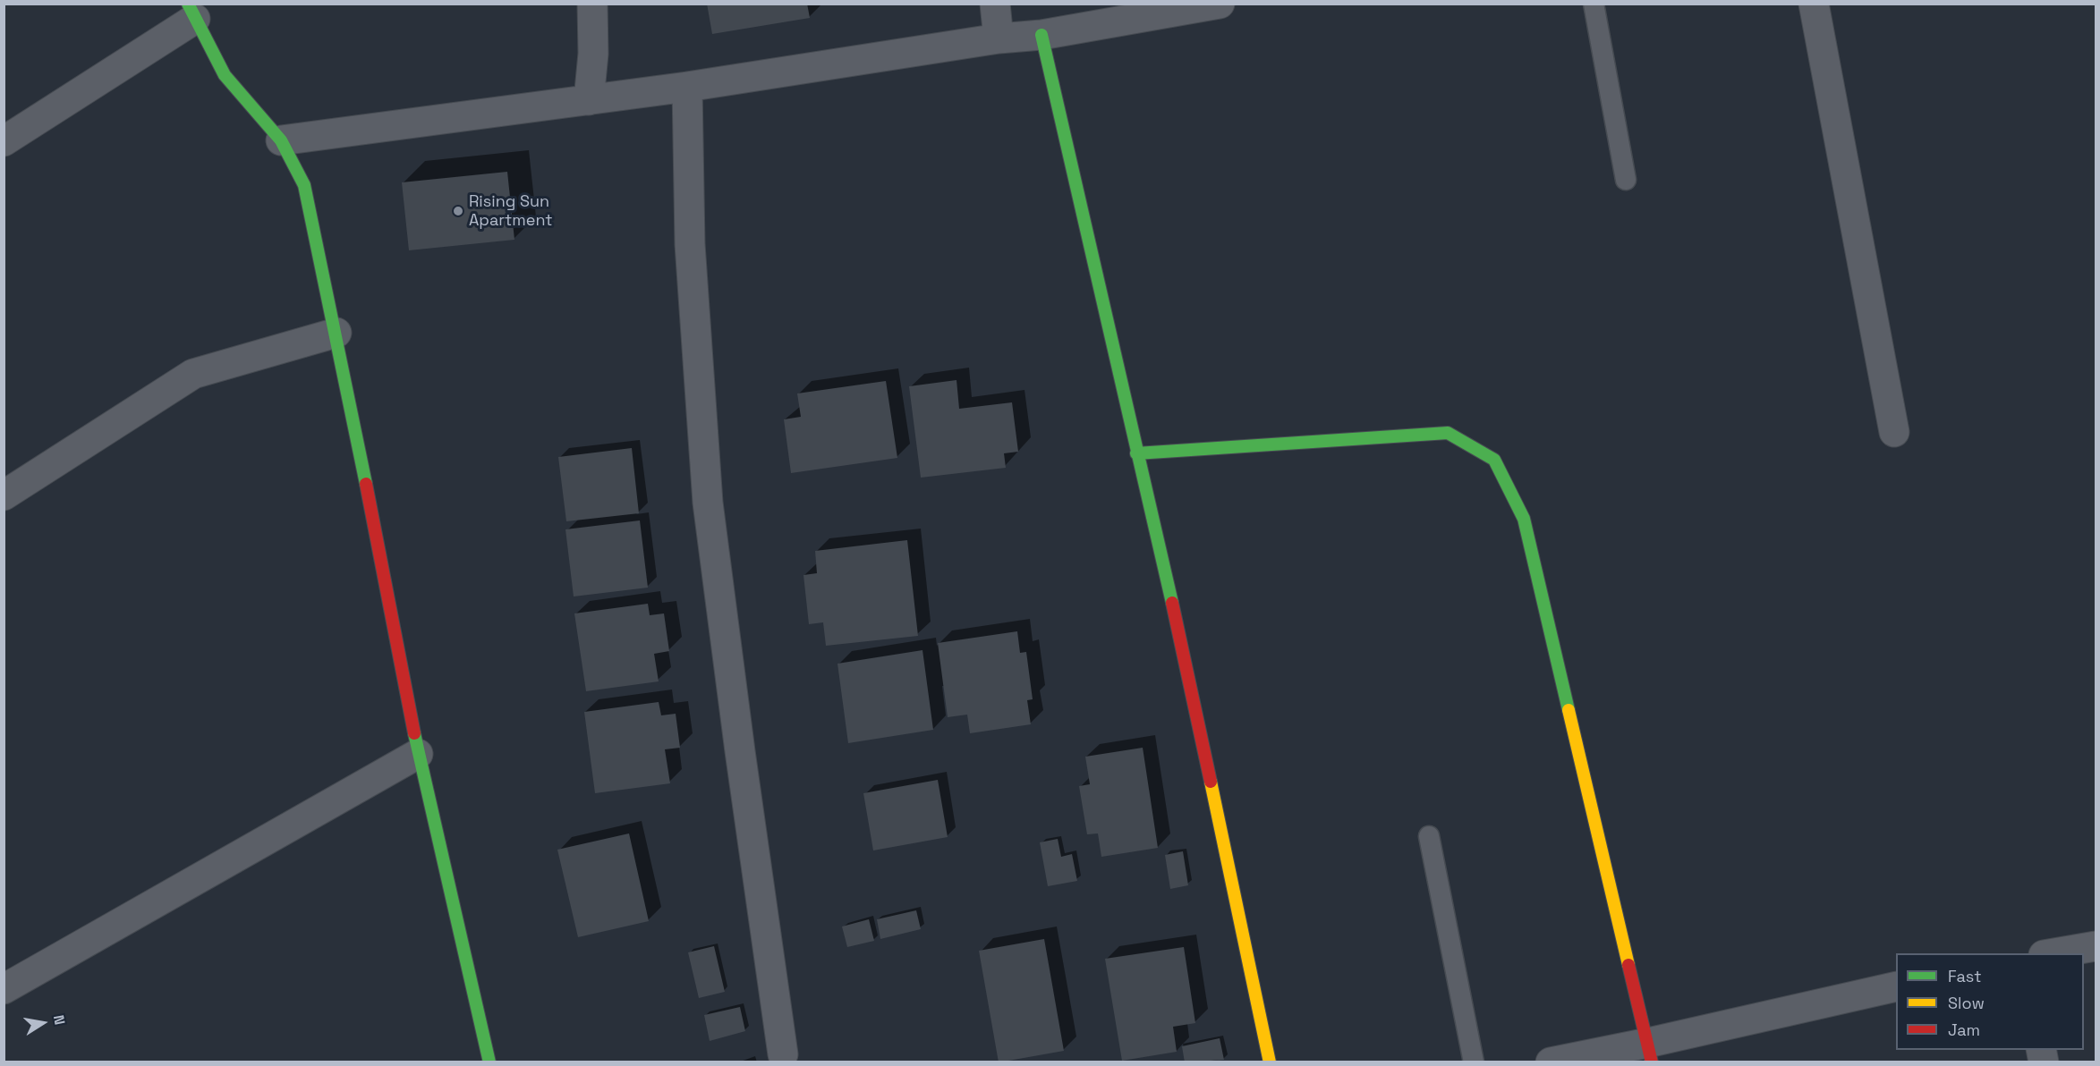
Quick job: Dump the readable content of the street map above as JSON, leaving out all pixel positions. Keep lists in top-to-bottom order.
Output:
{
  "places": ["Rising Sun Apartment"],
  "legend": ["Fast", "Slow", "Jam"],
  "north": "right"
}
